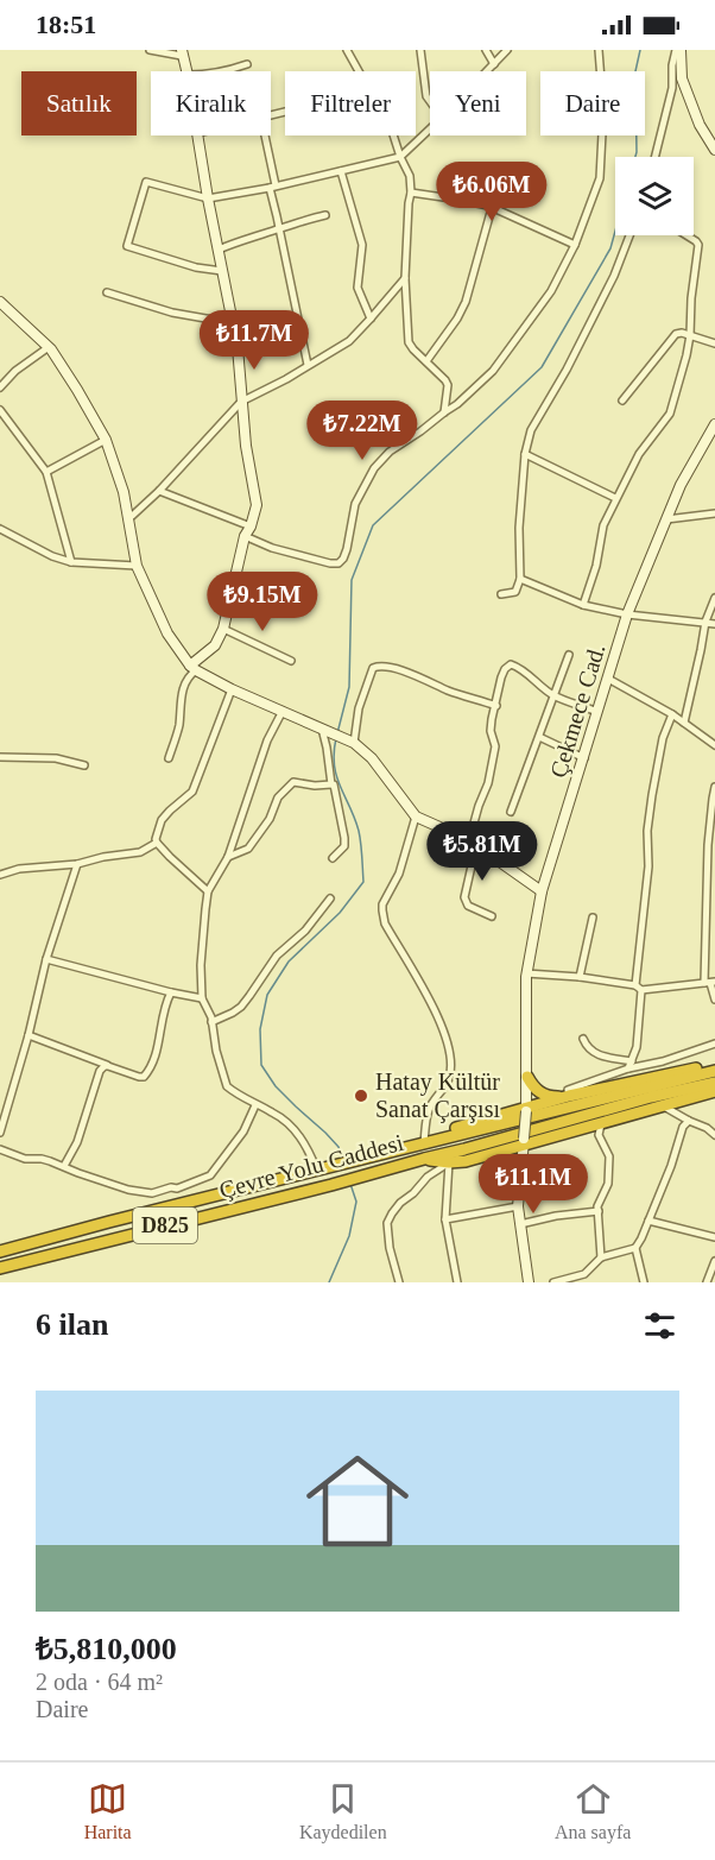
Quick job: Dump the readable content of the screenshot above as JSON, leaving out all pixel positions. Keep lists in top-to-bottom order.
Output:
{
  "streets": {
    "highway": ["Çevre Yolu Caddesi", "D825"],
    "street": ["Çekmece Cad."]
  },
  "places": ["Hatay Kültür Sanat Çarşısı"],
  "page": {
    "status": "18:51",
    "chip": [
      "Satılık",
      "Kiralık",
      "Filtreler",
      "Yeni",
      "Daire"
    ],
    "price": [
      "₺6.06M",
      "₺11.7M",
      "₺7.22M",
      "₺9.15M",
      "₺5.81M",
      "₺11.1M"
    ],
    "heading": "6 ilan",
    "list": [
      {
        "name": "₺5,810,000",
        "note": "2 oda · 64 m² · Daire"
      }
    ],
    "tabs": ["Harita", "Kaydedilen", "Ana sayfa"]
  }
}
